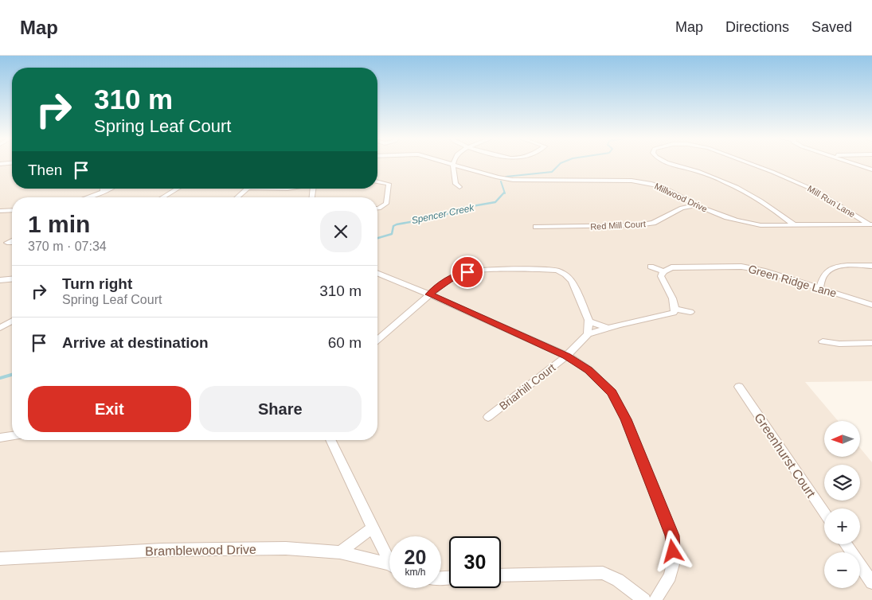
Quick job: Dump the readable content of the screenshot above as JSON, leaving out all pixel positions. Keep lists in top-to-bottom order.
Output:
{
  "streets": {
    "street": [
      "Millwood Drive",
      "Mill Run Lane",
      "Red Mill Court",
      "Green Ridge Lane",
      "Briarhill Court",
      "Greenhurst Court",
      "Bramblewood Drive"
    ]
  },
  "crossings": [
    ["Millwood Drive", "Mill Run Lane"],
    ["Millwood Drive", "Red Mill Court"]
  ],
  "water": ["Spencer Creek"],
  "north": "left",
  "page": {
    "header": "Map",
    "nav": ["Map", "Directions", "Saved"],
    "turn": ["310 m", "Spring Leaf Court"],
    "then": "Then",
    "heading": ["1 min", "370 m · 07:34"],
    "list": [
      {
        "name": "Turn right",
        "note": "Spring Leaf Court",
        "value": "310 m"
      },
      {
        "name": "Arrive at destination",
        "value": "60 m"
      }
    ],
    "buttons": ["Exit", "Share"],
    "map_buttons": ["+", "−"],
    "speed": "20 km/h",
    "limit": "30"
  }
}
